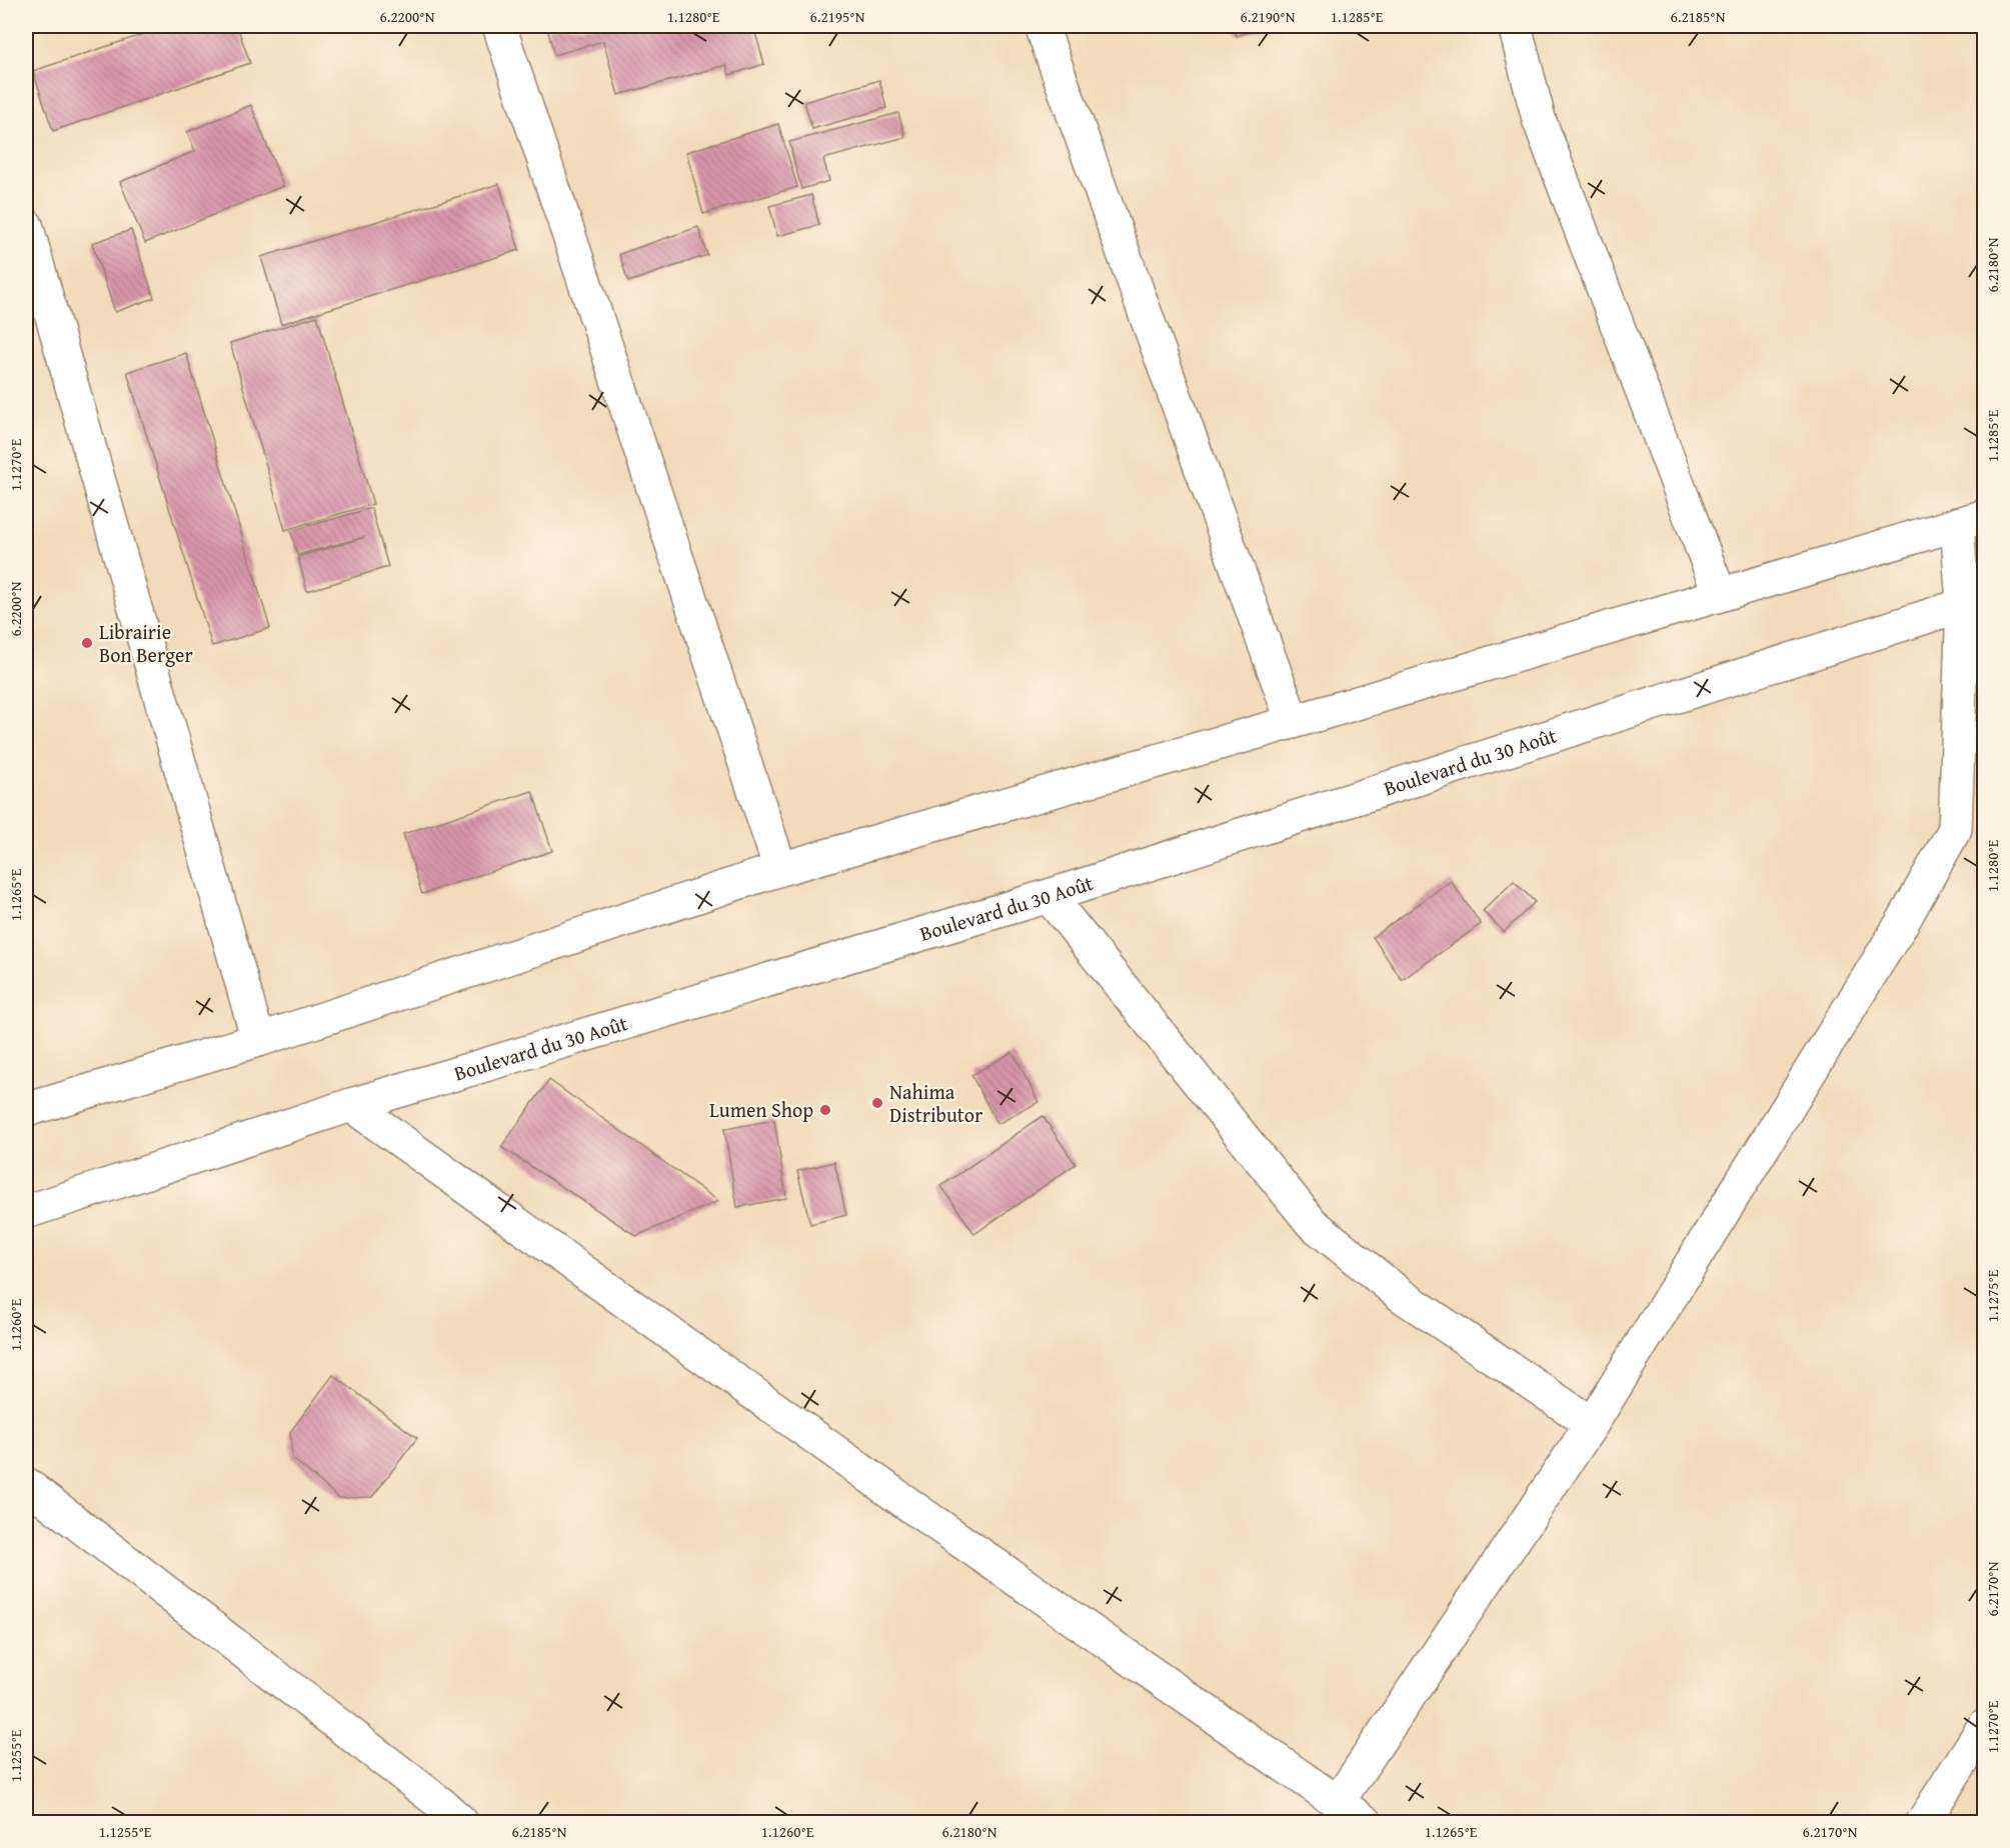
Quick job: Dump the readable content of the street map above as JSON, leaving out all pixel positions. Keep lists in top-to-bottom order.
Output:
{
  "streets": {
    "main road": ["Boulevard du 30 Août"]
  },
  "places": ["Librairie Bon Berger", "Nahima Distributor", "Lumen Shop"],
  "coordinates": [
    "6.2200°N",
    "1.1280°E",
    "6.2195°N",
    "6.2190°N",
    "1.1285°E",
    "6.2185°N",
    "6.2180°N",
    "1.1270°E",
    "1.1265°E",
    "1.1275°E",
    "1.1260°E",
    "6.2170°N",
    "1.1255°E"
  ]
}
